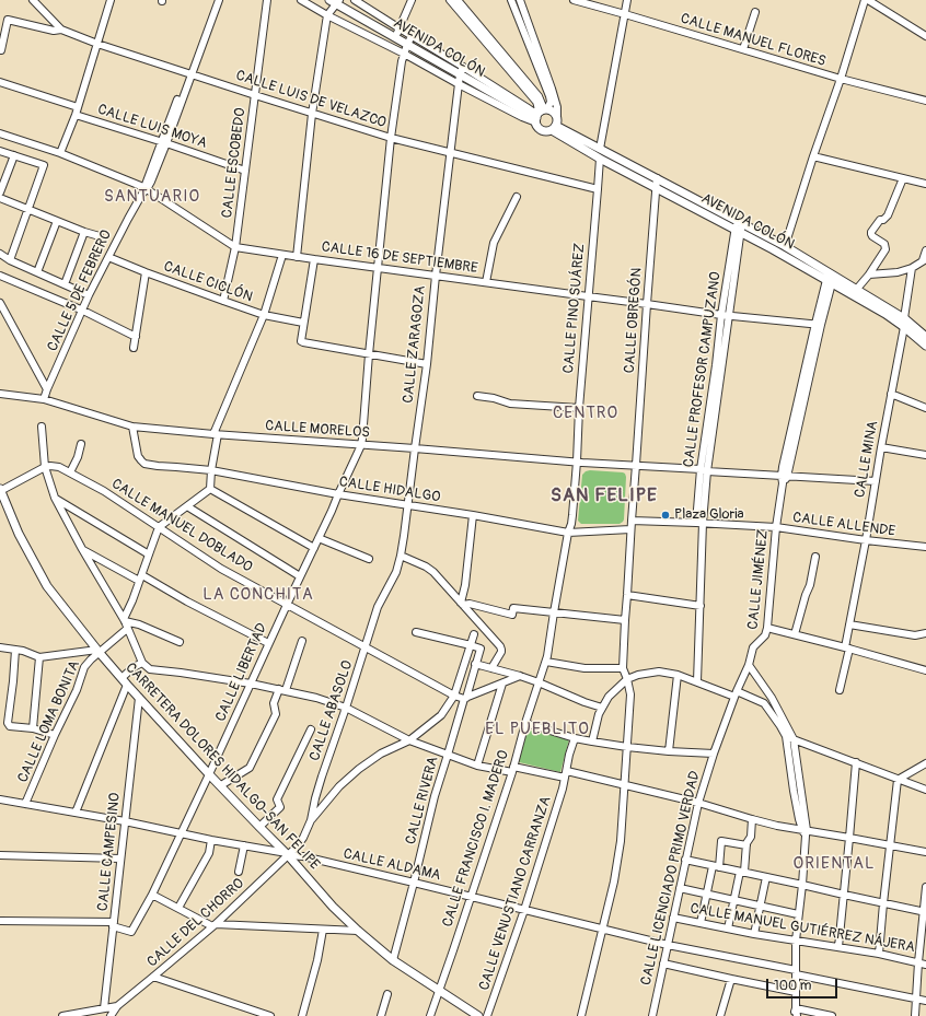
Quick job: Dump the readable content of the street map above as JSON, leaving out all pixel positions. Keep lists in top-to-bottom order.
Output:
{
  "streets": {
    "main road": ["AVENIDA COLÓN", "CARRETERA DOLORES HIDALGO-SAN FELIPE"],
    "street": [
      "CALLE MANUEL FLORES",
      "CALLE LUIS DE VELAZCO",
      "CALLE LUIS MOYA",
      "CALLE ESCOBEDO",
      "CALLE 16 DE SEPTIEMBRE",
      "CALLE CICLÓN",
      "CALLE 5 DE FEBRERO",
      "CALLE PINO SUÁREZ",
      "CALLE OBREGÓN",
      "CALLE ZARAGOZA",
      "CALLE PROFESOR CAMPUZANO",
      "CALLE MORELOS",
      "CALLE MINA",
      "CALLE HIDALGO",
      "CALLE ALLENDE",
      "CALLE MANUEL DOBLADO",
      "CALLE JIMÉNEZ",
      "CALLE LIBERTAD",
      "CALLE ABASOLO",
      "CALLE LOMA BONITA",
      "CALLE RIVERA",
      "CALLE FRANCISCO I. MADERO",
      "CALLE CAMPESINO",
      "CALLE ALDAMA",
      "CALLE LICENCIADO PRIMO VERDAD",
      "CALLE VENUSTIANO CARRANZA",
      "CALLE DEL CHORRO",
      "CALLE MANUEL GUTIÉRREZ NÁJERA"
    ]
  },
  "crossings": [
    ["AVENIDA COLÓN", "CALLE PINO SUÁREZ"],
    ["AVENIDA COLÓN", "CALLE OBREGÓN"],
    ["AVENIDA COLÓN", "CALLE ZARAGOZA"],
    ["AVENIDA COLÓN", "CALLE PROFESOR CAMPUZANO"],
    ["AVENIDA COLÓN", "CALLE MINA"],
    ["AVENIDA COLÓN", "CALLE JIMÉNEZ"],
    ["AVENIDA COLÓN", "CALLE LIBERTAD"],
    ["CALLE LUIS DE VELAZCO", "CALLE ESCOBEDO"],
    ["CALLE LUIS DE VELAZCO", "CALLE 5 DE FEBRERO"],
    ["CALLE LUIS DE VELAZCO", "CALLE PINO SUÁREZ"],
    ["CALLE LUIS DE VELAZCO", "CALLE ZARAGOZA"],
    ["CALLE LUIS DE VELAZCO", "CALLE LIBERTAD"],
    ["CALLE LUIS MOYA", "CALLE ESCOBEDO"],
    ["CALLE LUIS MOYA", "CALLE 5 DE FEBRERO"],
    ["CALLE ESCOBEDO", "CALLE 16 DE SEPTIEMBRE"],
    ["CALLE ESCOBEDO", "CALLE CICLÓN"],
    ["CALLE 16 DE SEPTIEMBRE", "CALLE 5 DE FEBRERO"],
    ["CALLE 16 DE SEPTIEMBRE", "CALLE PINO SUÁREZ"],
    ["CALLE 16 DE SEPTIEMBRE", "CALLE OBREGÓN"],
    ["CALLE 16 DE SEPTIEMBRE", "CALLE ZARAGOZA"],
    ["CALLE 16 DE SEPTIEMBRE", "CALLE PROFESOR CAMPUZANO"],
    ["CALLE 16 DE SEPTIEMBRE", "CALLE JIMÉNEZ"],
    ["CALLE 16 DE SEPTIEMBRE", "CALLE LIBERTAD"],
    ["CALLE CICLÓN", "CALLE 5 DE FEBRERO"],
    ["CALLE 5 DE FEBRERO", "CALLE MORELOS"],
    ["CALLE PINO SUÁREZ", "CALLE MORELOS"],
    ["CALLE PINO SUÁREZ", "CALLE FRANCISCO I. MADERO"],
    ["CALLE OBREGÓN", "CALLE MORELOS"],
    ["CALLE ZARAGOZA", "CALLE MORELOS"],
    ["CALLE ZARAGOZA", "CALLE HIDALGO"],
    ["CALLE ZARAGOZA", "CALLE ABASOLO"],
    ["CALLE PROFESOR CAMPUZANO", "CALLE MORELOS"],
    ["CALLE PROFESOR CAMPUZANO", "CALLE ALLENDE"],
    ["CALLE MORELOS", "CALLE MINA"],
    ["CALLE MORELOS", "CALLE HIDALGO"],
    ["CALLE MORELOS", "CALLE JIMÉNEZ"],
    ["CALLE MORELOS", "CALLE LIBERTAD"],
    ["CALLE MORELOS", "CALLE FRANCISCO I. MADERO"],
    ["CALLE MINA", "CALLE ALLENDE"],
    ["CALLE HIDALGO", "CALLE LIBERTAD"],
    ["CALLE HIDALGO", "CALLE FRANCISCO I. MADERO"],
    ["CALLE ALLENDE", "CALLE JIMÉNEZ"],
    ["CALLE MANUEL DOBLADO", "CALLE LIBERTAD"],
    ["CALLE MANUEL DOBLADO", "CALLE ABASOLO"],
    ["CALLE MANUEL DOBLADO", "CALLE RIVERA"],
    ["CALLE JIMÉNEZ", "CALLE LICENCIADO PRIMO VERDAD"],
    ["CALLE LIBERTAD", "CARRETERA DOLORES HIDALGO-SAN FELIPE"],
    ["CALLE LIBERTAD", "CALLE CAMPESINO"],
    ["CALLE LIBERTAD", "CALLE ALDAMA"],
    ["CALLE ABASOLO", "CARRETERA DOLORES HIDALGO-SAN FELIPE"],
    ["CALLE ABASOLO", "CALLE ALDAMA"],
    ["CALLE ABASOLO", "CALLE DEL CHORRO"],
    ["CALLE LOMA BONITA", "CARRETERA DOLORES HIDALGO-SAN FELIPE"],
    ["CALLE LOMA BONITA", "CALLE ALDAMA"],
    ["CARRETERA DOLORES HIDALGO-SAN FELIPE", "CALLE RIVERA"],
    ["CARRETERA DOLORES HIDALGO-SAN FELIPE", "CALLE FRANCISCO I. MADERO"],
    ["CARRETERA DOLORES HIDALGO-SAN FELIPE", "CALLE CAMPESINO"],
    ["CARRETERA DOLORES HIDALGO-SAN FELIPE", "CALLE ALDAMA"],
    ["CARRETERA DOLORES HIDALGO-SAN FELIPE", "CALLE DEL CHORRO"],
    ["CALLE RIVERA", "CALLE ALDAMA"],
    ["CALLE FRANCISCO I. MADERO", "CALLE ALDAMA"],
    ["CALLE CAMPESINO", "CALLE ALDAMA"],
    ["CALLE ALDAMA", "CALLE LICENCIADO PRIMO VERDAD"],
    ["CALLE ALDAMA", "CALLE VENUSTIANO CARRANZA"],
    ["CALLE ALDAMA", "CALLE DEL CHORRO"],
    ["CALLE LICENCIADO PRIMO VERDAD", "CALLE MANUEL GUTIÉRREZ NÁJERA"]
  ],
  "districts": [
    "SANTUARIO",
    "CENTRO",
    "SAN FELIPE",
    "LA CONCHITA",
    "EL PUEBLITO",
    "ORIENTAL"
  ],
  "places": ["Plaza Gloria"],
  "scale_bar": "100 m"
}
